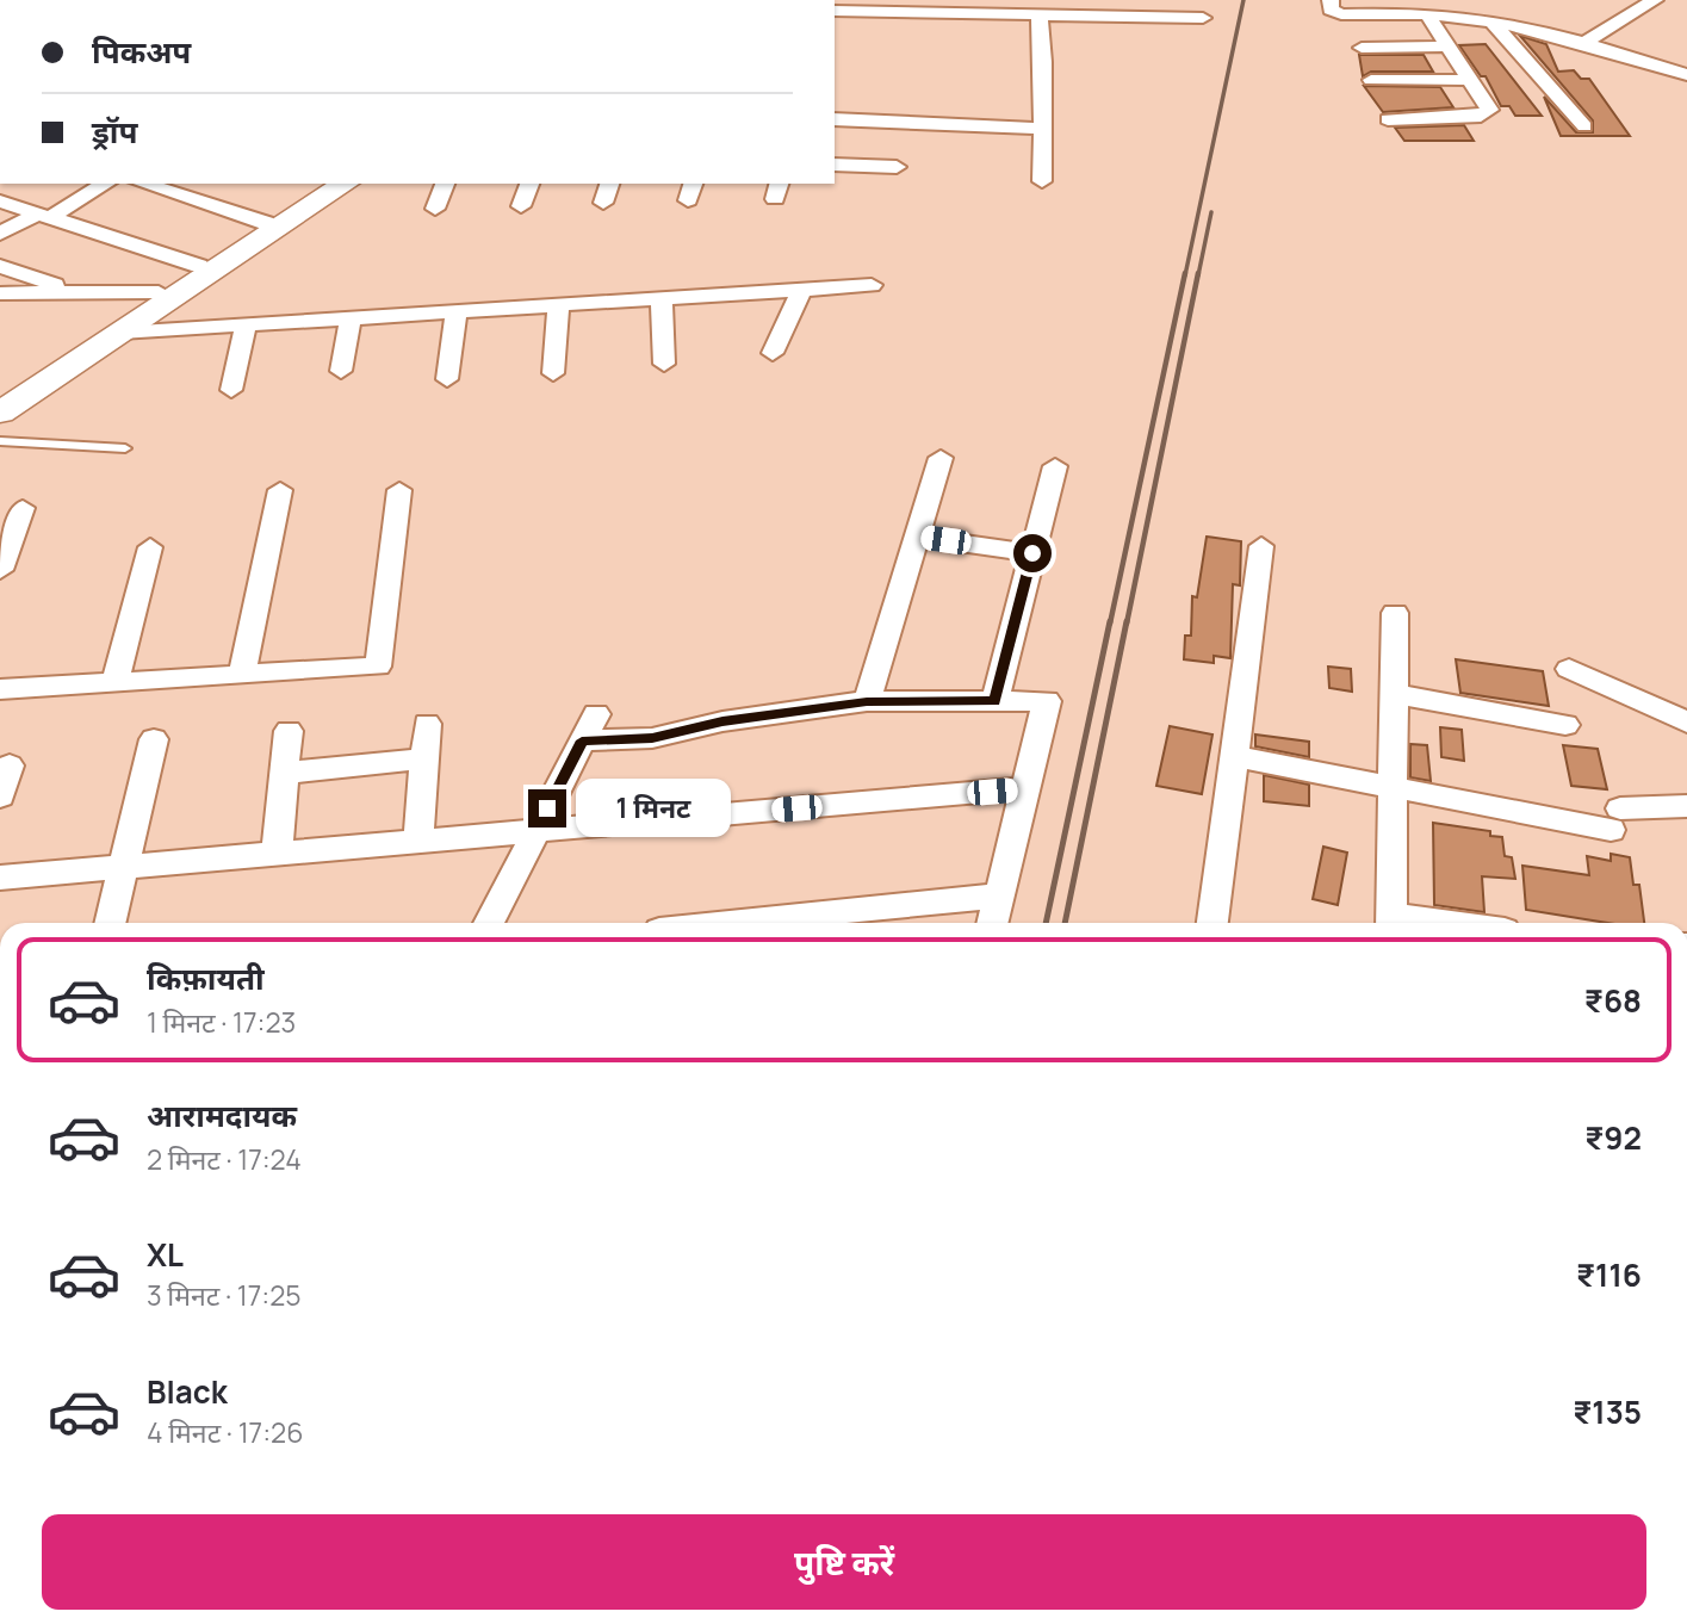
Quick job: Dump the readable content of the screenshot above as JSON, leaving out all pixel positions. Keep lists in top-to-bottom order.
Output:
{
  "page": {
    "banner": ["पिकअप", "ड्रॉप"],
    "bubble": "1 मिनट",
    "list": [
      {
        "name": "किफ़ायती",
        "note": "1 मिनट · 17:23",
        "value": "₹68"
      },
      {
        "name": "आरामदायक",
        "note": "2 मिनट · 17:24",
        "value": "₹92"
      },
      {
        "name": "XL",
        "note": "3 मिनट · 17:25",
        "value": "₹116"
      },
      {
        "name": "Black",
        "note": "4 मिनट · 17:26",
        "value": "₹135"
      }
    ],
    "buttons": "पुष्टि करें"
  }
}
